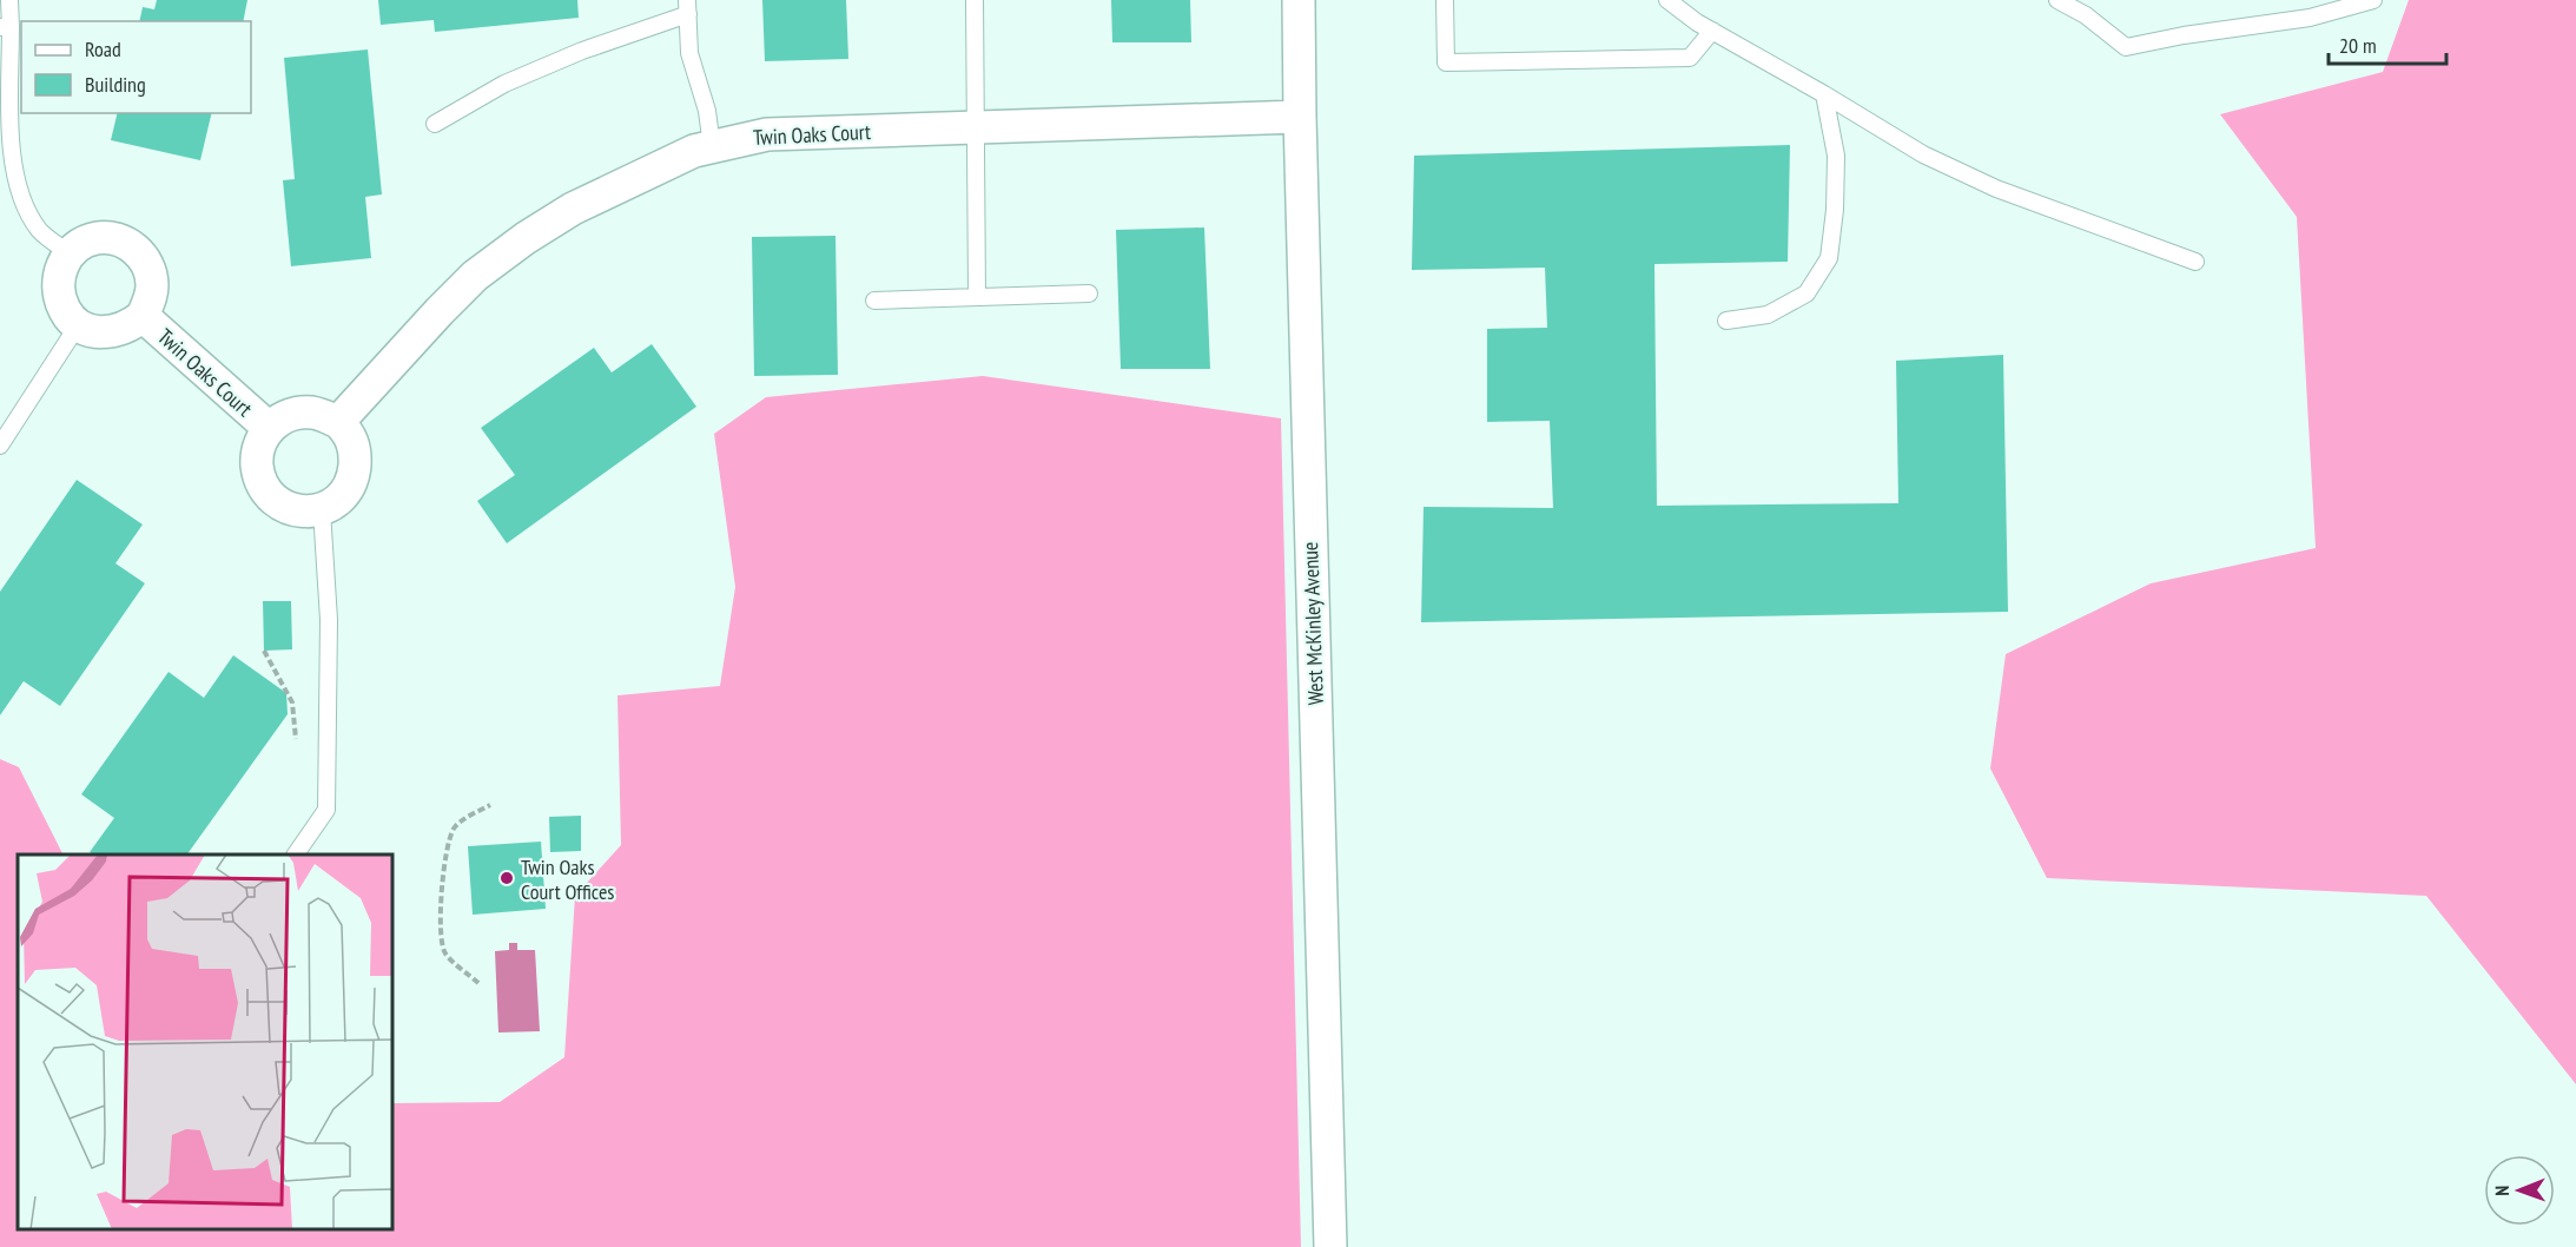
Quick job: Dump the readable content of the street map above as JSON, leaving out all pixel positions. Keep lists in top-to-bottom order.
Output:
{
  "streets": {
    "street": ["Twin Oaks Court", "West McKinley Avenue"]
  },
  "crossings": [
    ["Twin Oaks Court", "West McKinley Avenue"]
  ],
  "places": ["Twin Oaks Court Offices"],
  "legend": ["Road", "Building"],
  "scale_bar": "20 m",
  "north": "left"
}
